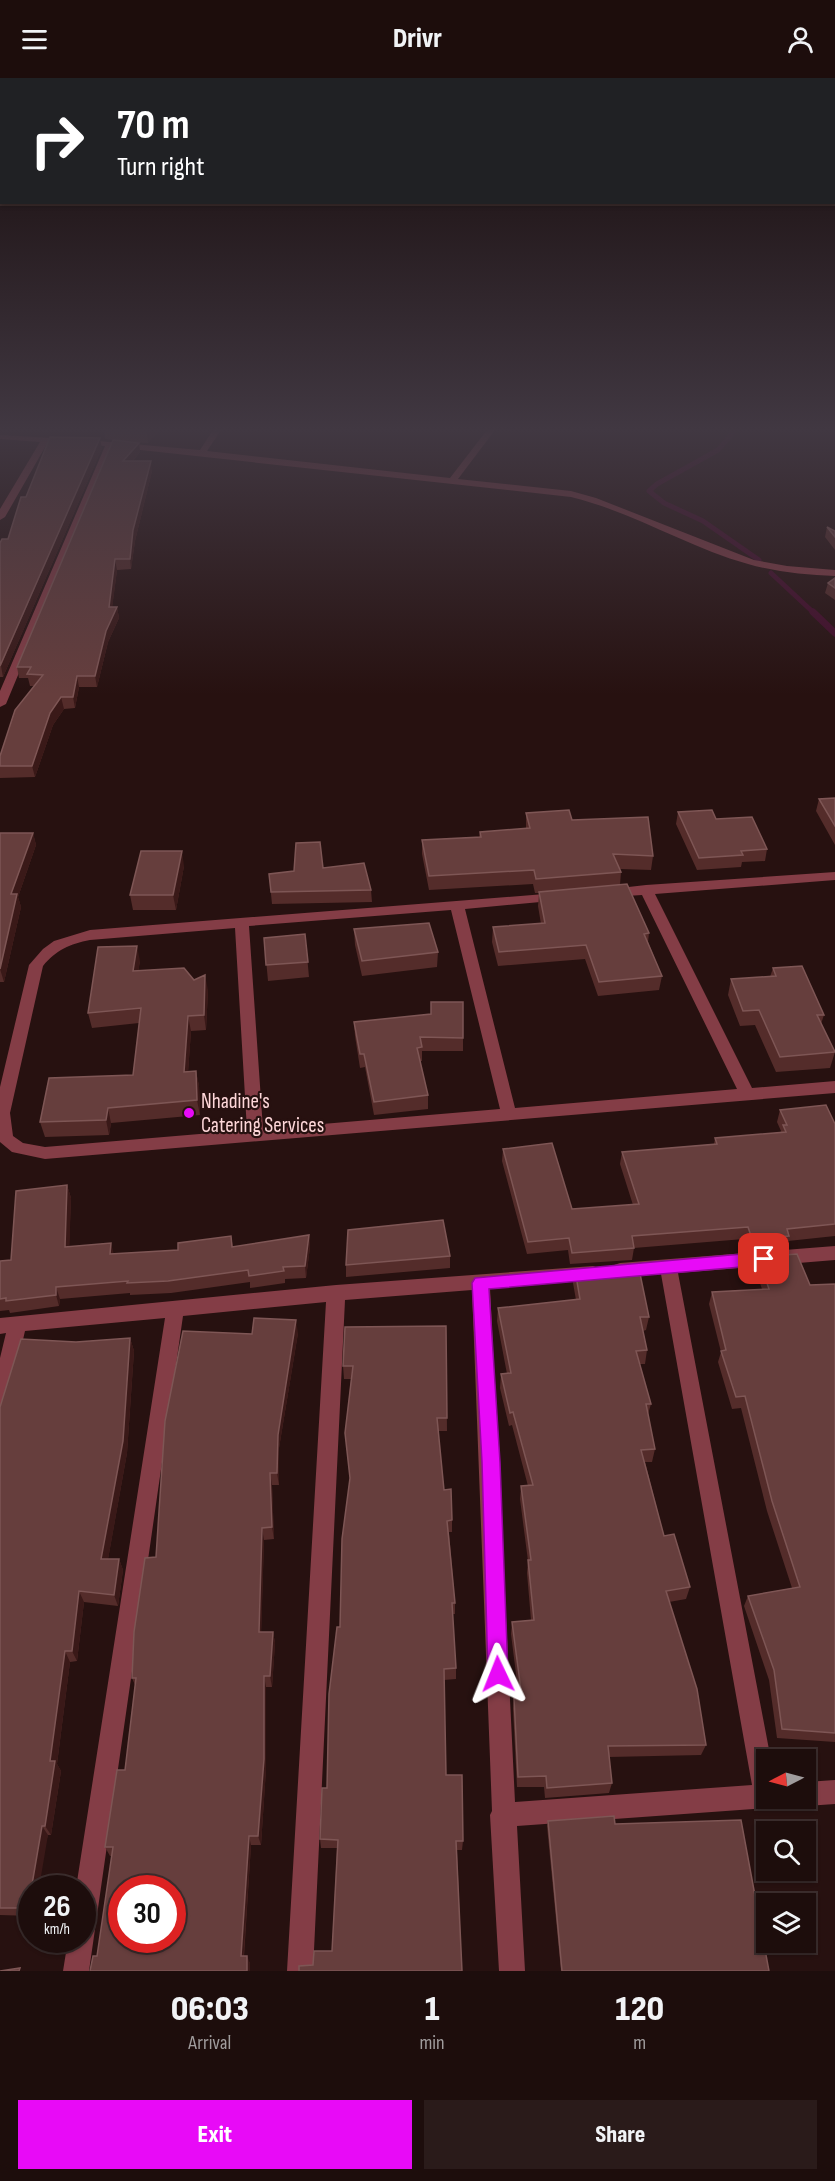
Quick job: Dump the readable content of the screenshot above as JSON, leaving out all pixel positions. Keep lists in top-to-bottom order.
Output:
{
  "places": ["Nhadine's Catering Services"],
  "north": "left",
  "page": {
    "header": "Drivr",
    "turn": ["70 m", "Turn right"],
    "speed": "26 km/h",
    "limit": "30",
    "eta": [
      "06:03",
      "Arrival",
      "1",
      "min",
      "120",
      "m"
    ],
    "buttons": ["Exit", "Share"]
  }
}
